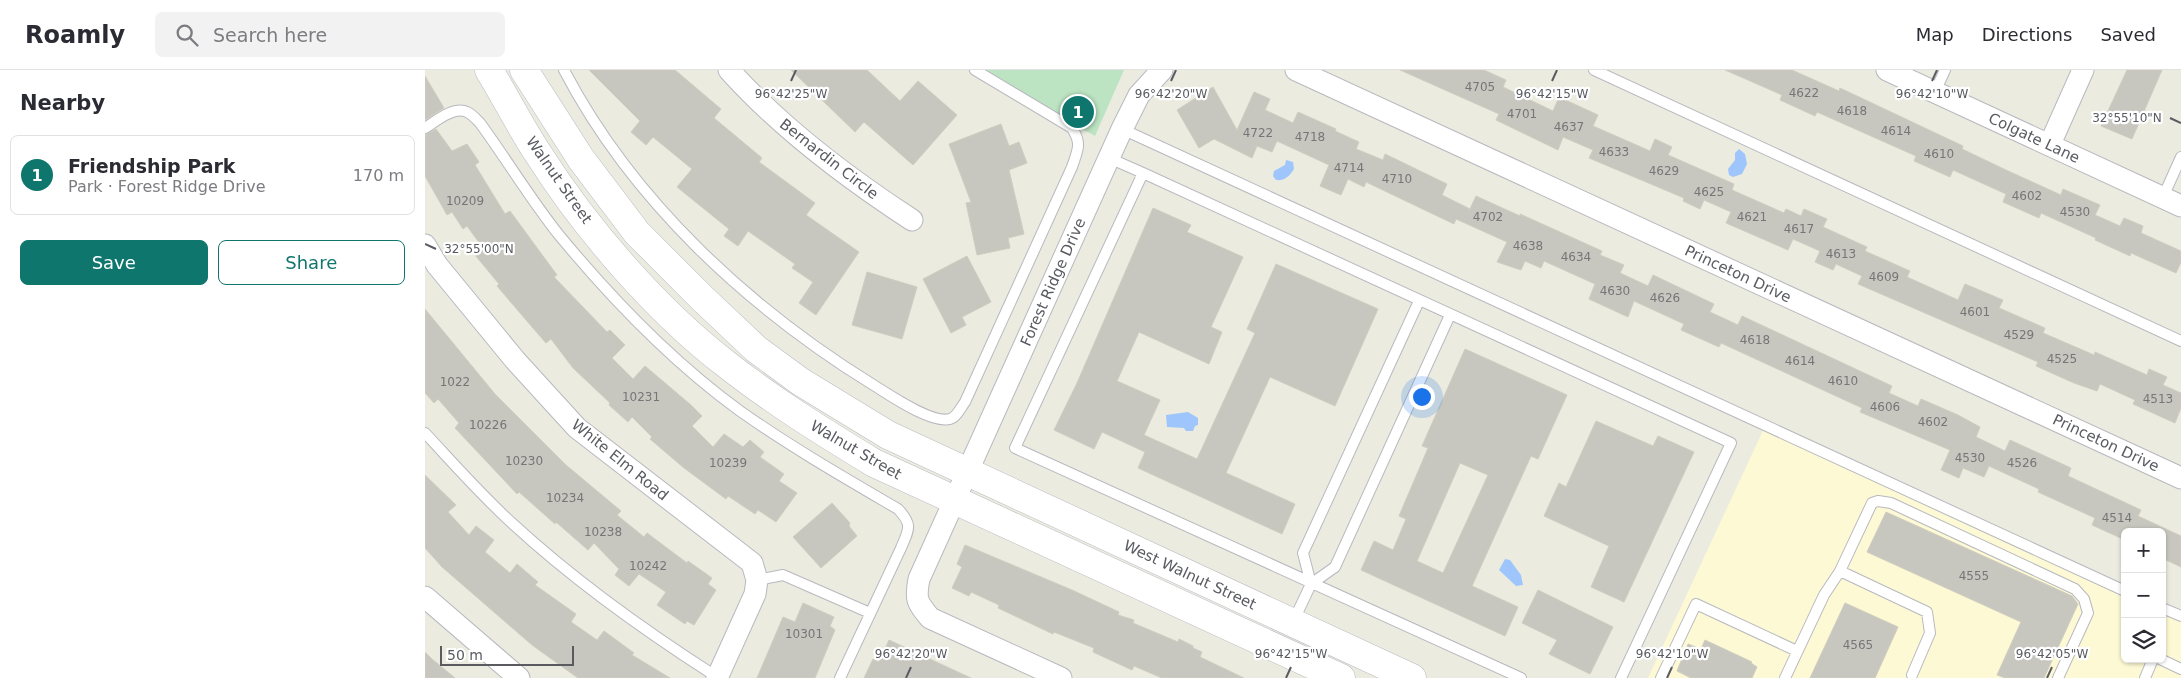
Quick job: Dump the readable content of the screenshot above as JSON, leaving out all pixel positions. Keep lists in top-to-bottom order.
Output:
{
  "streets": {
    "main road": ["Walnut Street", "West Walnut Street"],
    "street": [
      "Colgate Lane",
      "Bernardin Circle",
      "Princeton Drive",
      "Forest Ridge Drive",
      "White Elm Road"
    ]
  },
  "crossings": [
    ["Walnut Street", "Forest Ridge Drive"],
    ["Walnut Street", "West Walnut Street"],
    ["Forest Ridge Drive", "West Walnut Street"]
  ],
  "house_numbers": [
    "4705",
    "4622",
    "4618",
    "4701",
    "4637",
    "4614",
    "4722",
    "4718",
    "4633",
    "4610",
    "4714",
    "4629",
    "4710",
    "4625",
    "4602",
    "10209",
    "4530",
    "4702",
    "4621",
    "4617",
    "4638",
    "4613",
    "4634",
    "4609",
    "4630",
    "4626",
    "4601",
    "4529",
    "4618",
    "4525",
    "4614",
    "4610",
    "1022",
    "10231",
    "4513",
    "4606",
    "4602",
    "10226",
    "4530",
    "10230",
    "10239",
    "4526",
    "10234",
    "4514",
    "10238",
    "10242",
    "4555",
    "10301",
    "4565"
  ],
  "scale_bar": "50 m",
  "page": {
    "header": "Roamly",
    "search": "Search here",
    "nav": ["Map", "Directions", "Saved"],
    "heading": "Nearby",
    "pins": "1",
    "list": [
      {
        "mark": "1",
        "name": "Friendship Park",
        "note": "Park · Forest Ridge Drive",
        "value": "170 m"
      }
    ],
    "buttons": ["Save", "Share"],
    "map_buttons": ["+", "−"],
    "scale": "50 m"
  },
  "coordinates": [
    "96°42'25\"W",
    "96°42'20\"W",
    "96°42'15\"W",
    "96°42'10\"W",
    "32°55'10\"N",
    "32°55'00\"N",
    "96°42'05\"W"
  ]
}
